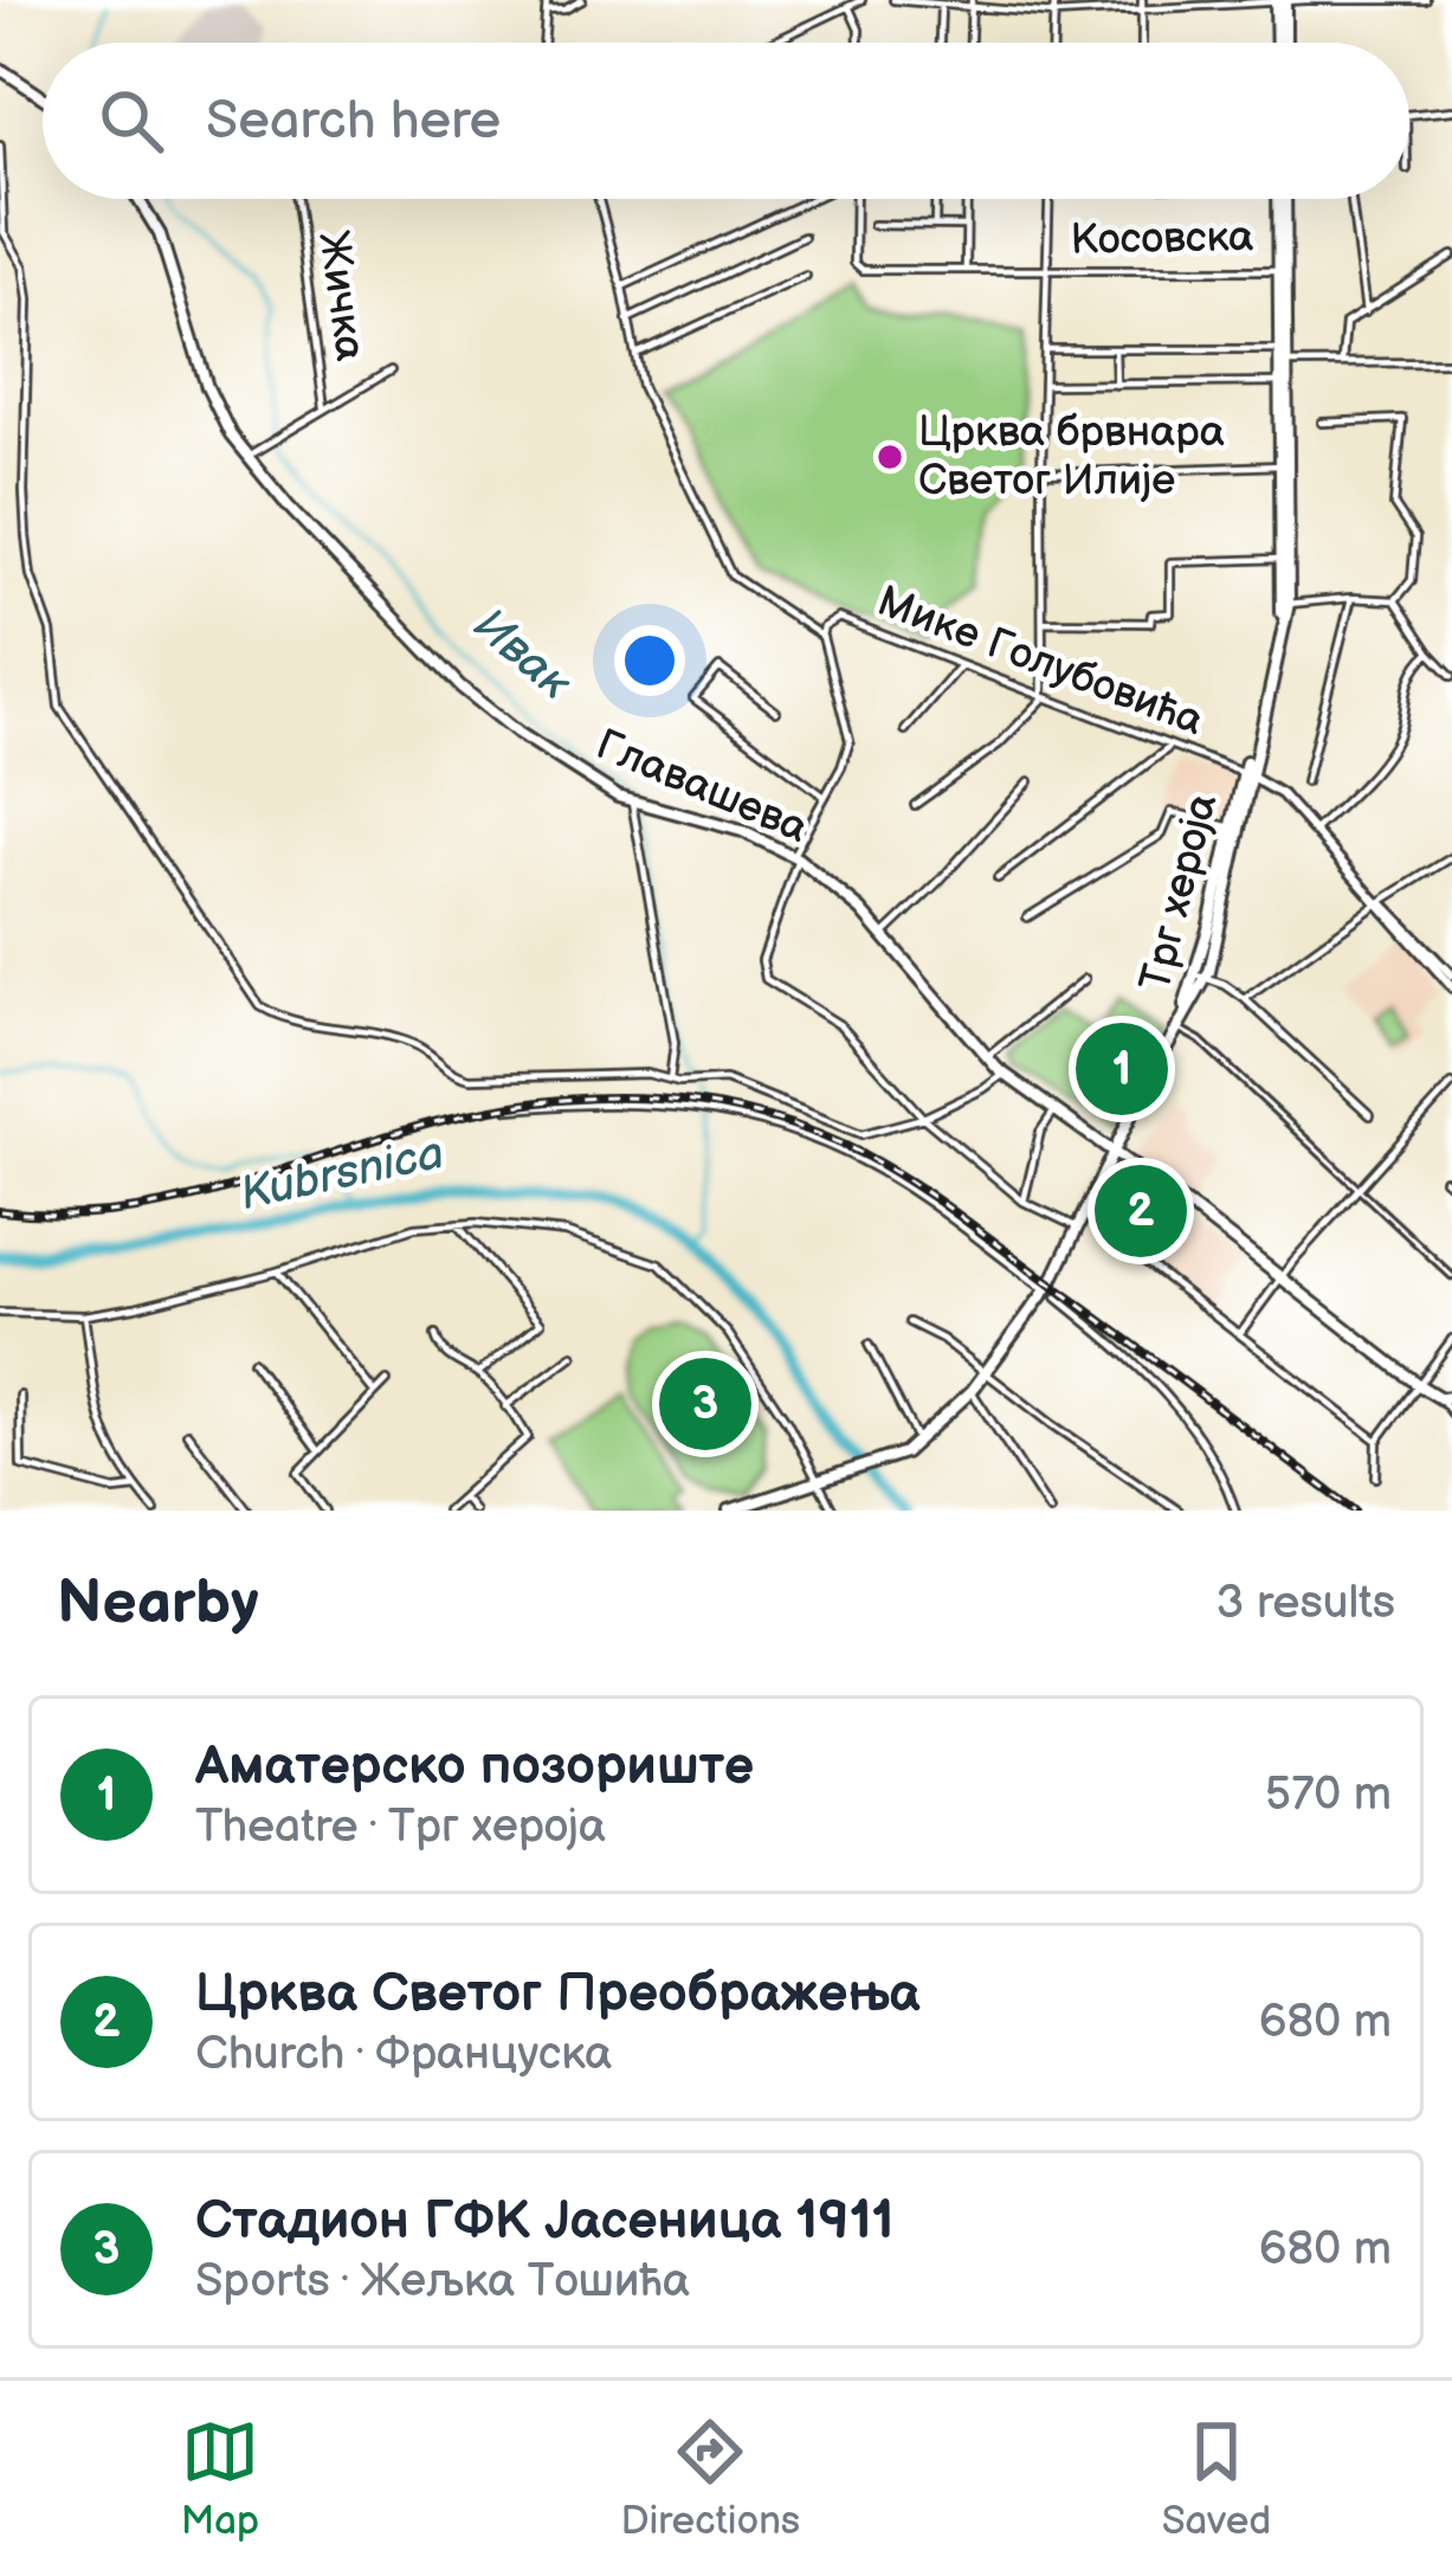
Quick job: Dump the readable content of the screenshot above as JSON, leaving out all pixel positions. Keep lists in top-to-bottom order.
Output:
{
  "streets": {
    "main road": ["Главашева", "Трг хероја"],
    "street": ["Косовска", "Жичка", "Мике Голубовића"]
  },
  "crossings": [
    ["Мике Голубовића", "Трг хероја"],
    ["Главашева", "Трг хероја"]
  ],
  "water": ["Ивак", "Kubrsnica"],
  "places": ["Црква брвнара Светог Илије"],
  "page": {
    "search": "Search here",
    "pins": ["1", "2", "3"],
    "heading": ["Nearby", "3 results"],
    "list": [
      {
        "mark": "1",
        "name": "Аматерско позориште",
        "note": "Theatre · Трг хероја",
        "value": "570 m"
      },
      {
        "mark": "2",
        "name": "Црква Светог Преображења",
        "note": "Church · Француска",
        "value": "680 m"
      },
      {
        "mark": "3",
        "name": "Стадион ГФК Јасеница 1911",
        "note": "Sports · Жељка Тошића",
        "value": "680 m"
      }
    ],
    "nav": ["Map", "Directions", "Saved"]
  }
}
